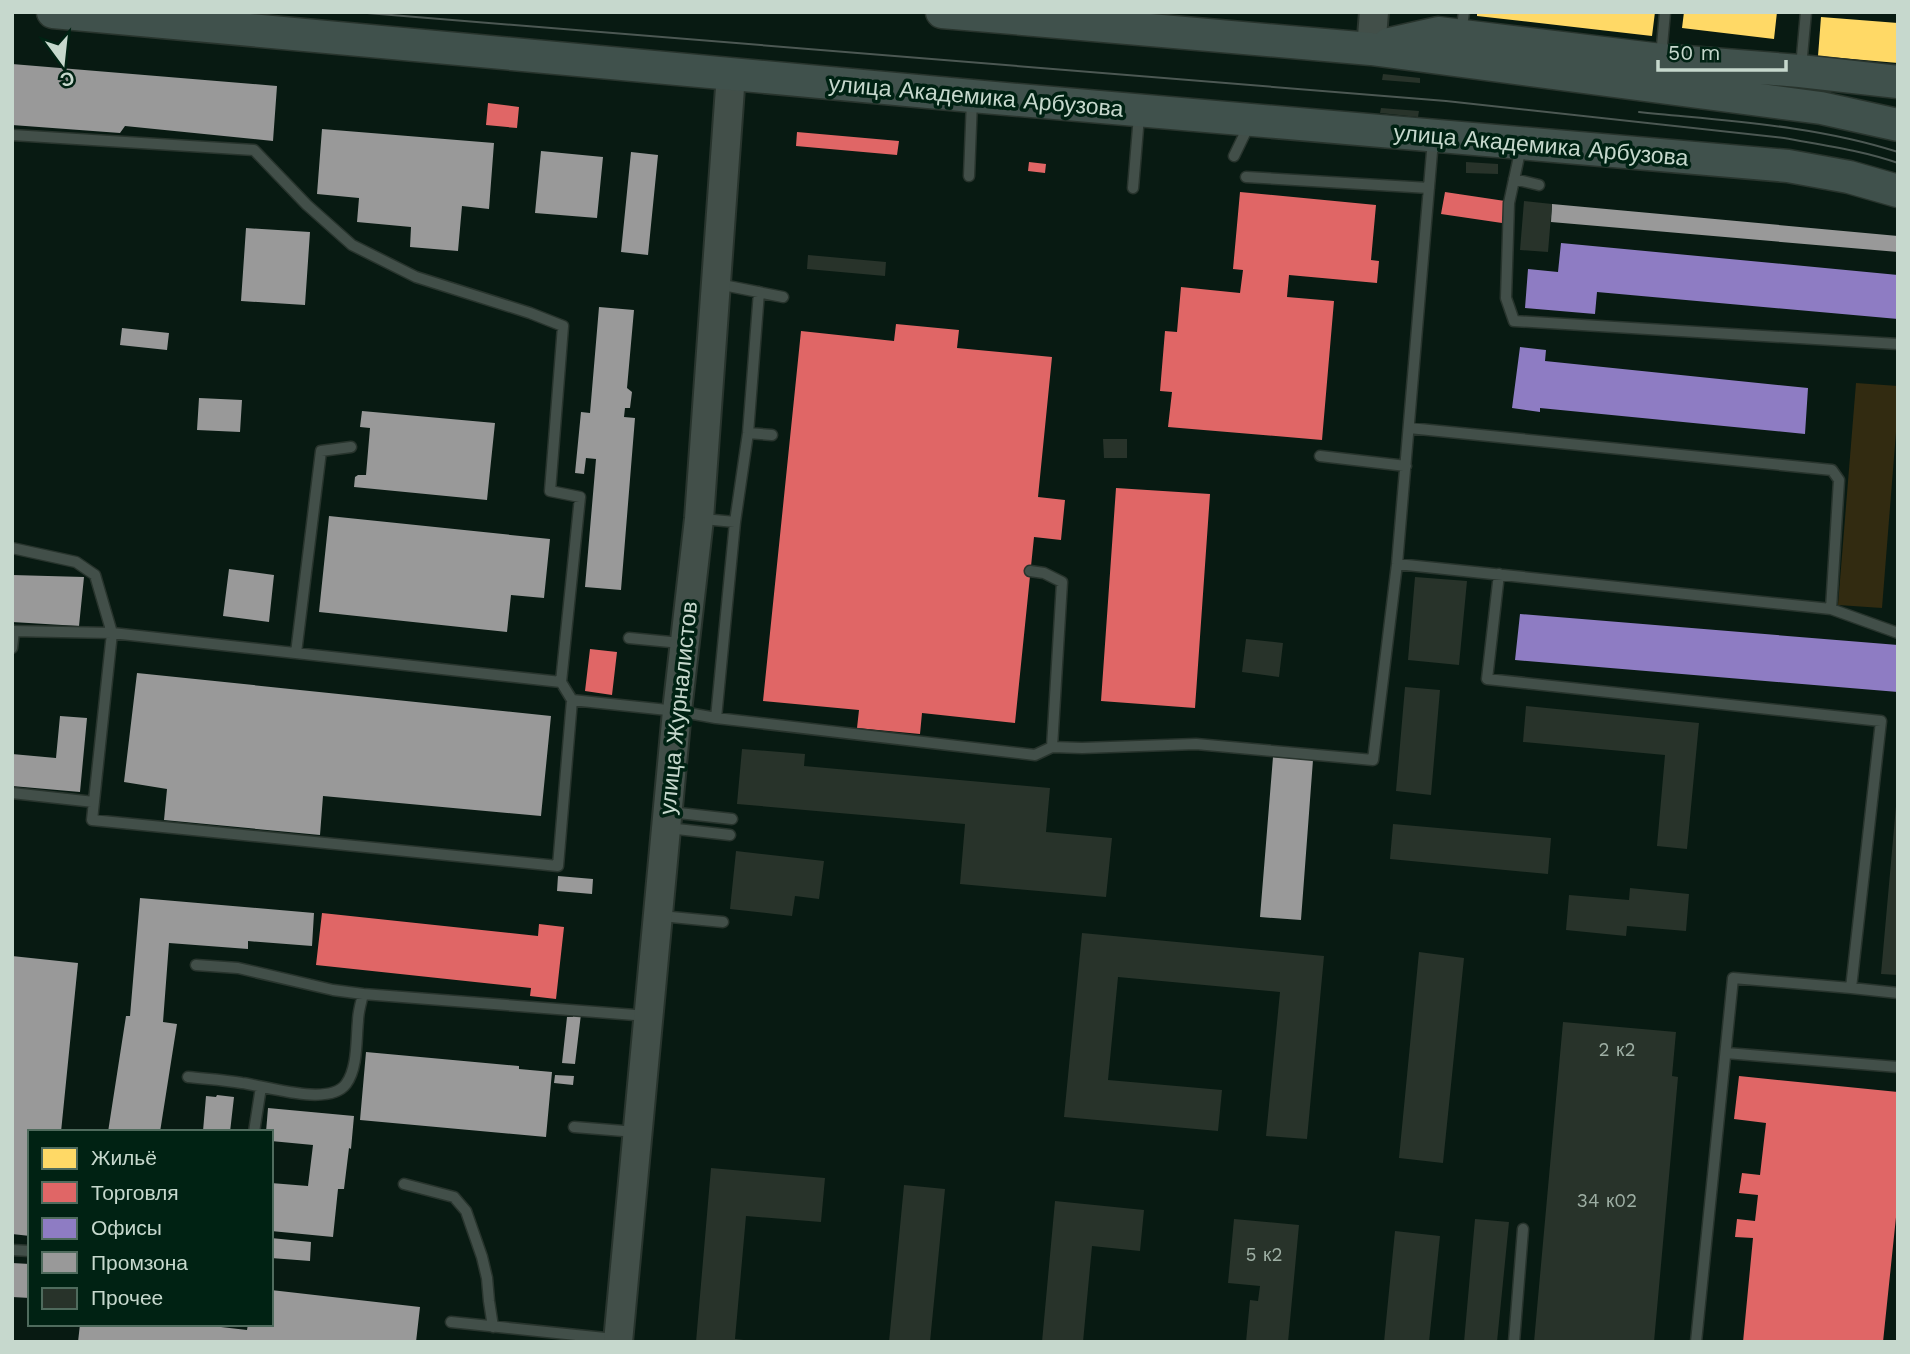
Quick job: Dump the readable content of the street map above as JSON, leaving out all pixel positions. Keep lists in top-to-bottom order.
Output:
{
  "streets": {
    "main road": ["улица Академика Арбузова"],
    "street": ["улица Журналистов"]
  },
  "crossings": [
    ["улица Академика Арбузова", "улица Журналистов"]
  ],
  "house_numbers": ["2 к2", "34 к02", "5 к2"],
  "legend": [
    "Жильё",
    "Торговля",
    "Офисы",
    "Промзона",
    "Прочее"
  ],
  "scale_bar": "50 m",
  "north": "bottom"
}
